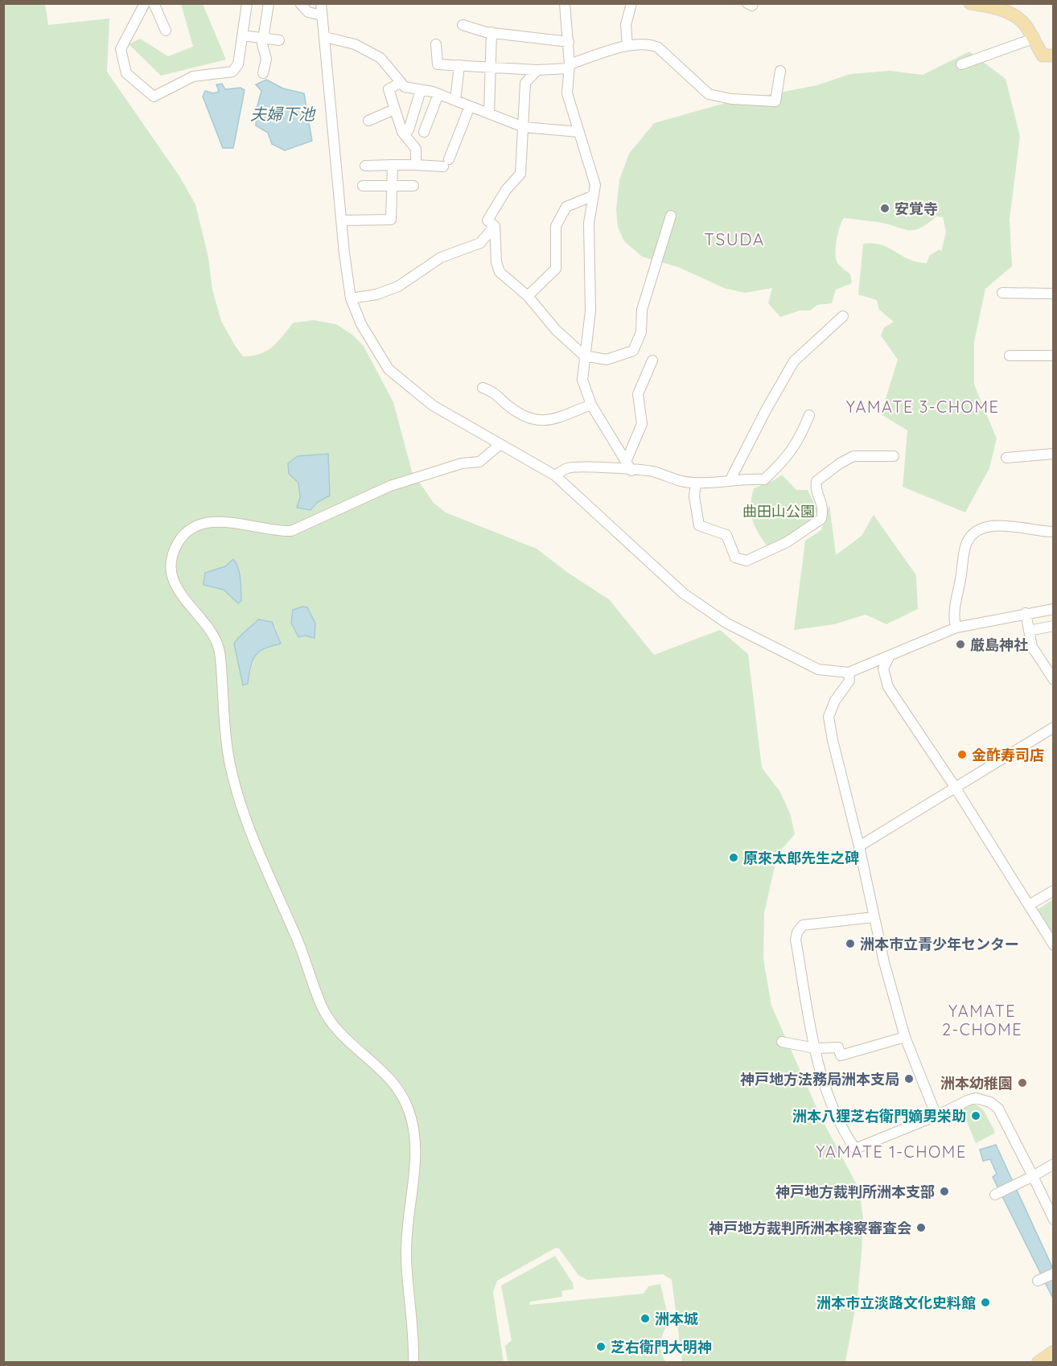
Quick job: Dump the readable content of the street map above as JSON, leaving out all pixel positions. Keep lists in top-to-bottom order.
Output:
{
  "districts": [
    "TSUDA",
    "YAMATE 3-CHOME",
    "YAMATE 2-CHOME",
    "YAMATE 1-CHOME"
  ],
  "water": ["夫婦下池"],
  "parks": ["曲田山公園"],
  "places": [
    "安覚寺",
    "厳島神社",
    "金酢寿司店",
    "原來太郎先生之碑",
    "洲本市立青少年センター",
    "神戸地方法務局洲本支局",
    "洲本幼稚園",
    "洲本八狸芝右衛門嫡男栄助",
    "神戸地方裁判所洲本支部",
    "神戸地方裁判所洲本検察審査会",
    "洲本市立淡路文化史料館",
    "洲本城",
    "芝右衛門大明神"
  ]
}
